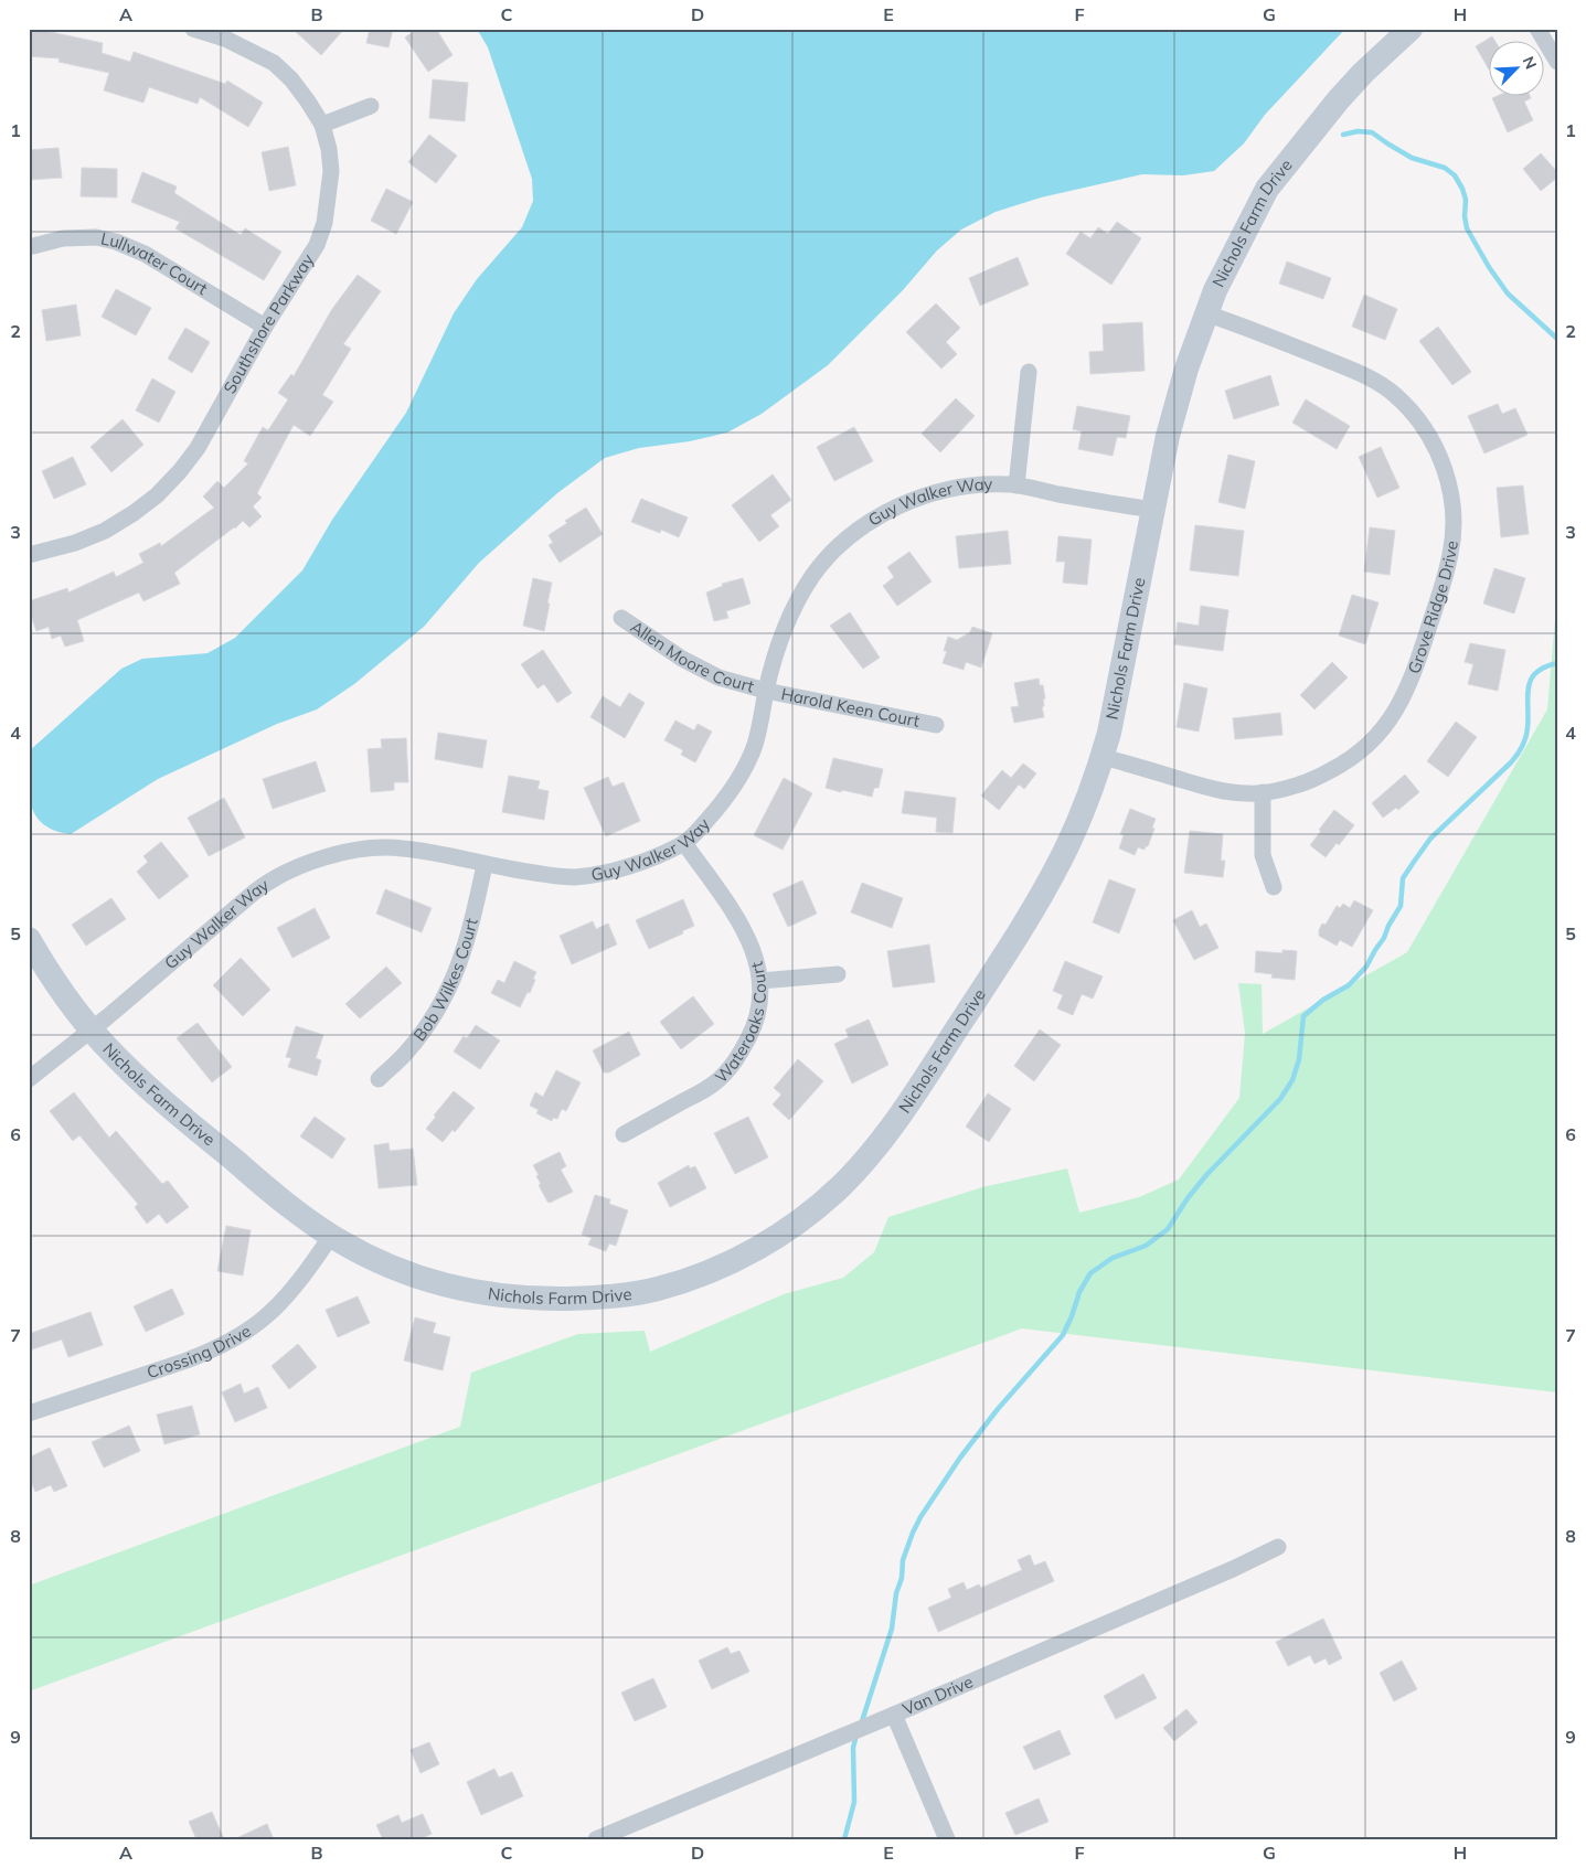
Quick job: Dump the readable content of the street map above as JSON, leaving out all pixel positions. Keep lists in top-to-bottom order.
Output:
{
  "streets": {
    "street": [
      "Nichols Farm Drive",
      "Lullwater Court",
      "Southshore Parkway",
      "Guy Walker Way",
      "Grove Ridge Drive",
      "Allen Moore Court",
      "Harold Keen Court",
      "Bob Wilkes Court",
      "Wateroaks Court",
      "Crossing Drive",
      "Van Drive"
    ]
  },
  "crossings": [
    ["Nichols Farm Drive", "Guy Walker Way"],
    ["Nichols Farm Drive", "Grove Ridge Drive"],
    ["Nichols Farm Drive", "Crossing Drive"],
    ["Lullwater Court", "Southshore Parkway"],
    ["Guy Walker Way", "Allen Moore Court"],
    ["Guy Walker Way", "Harold Keen Court"],
    ["Guy Walker Way", "Bob Wilkes Court"],
    ["Guy Walker Way", "Wateroaks Court"],
    ["Allen Moore Court", "Harold Keen Court"]
  ],
  "north": "top right",
  "grid": {
    "columns": [
      "A",
      "B",
      "C",
      "D",
      "E",
      "F",
      "G",
      "H"
    ],
    "rows": [
      "1",
      "2",
      "3",
      "4",
      "5",
      "6",
      "7",
      "8",
      "9"
    ]
  }
}
